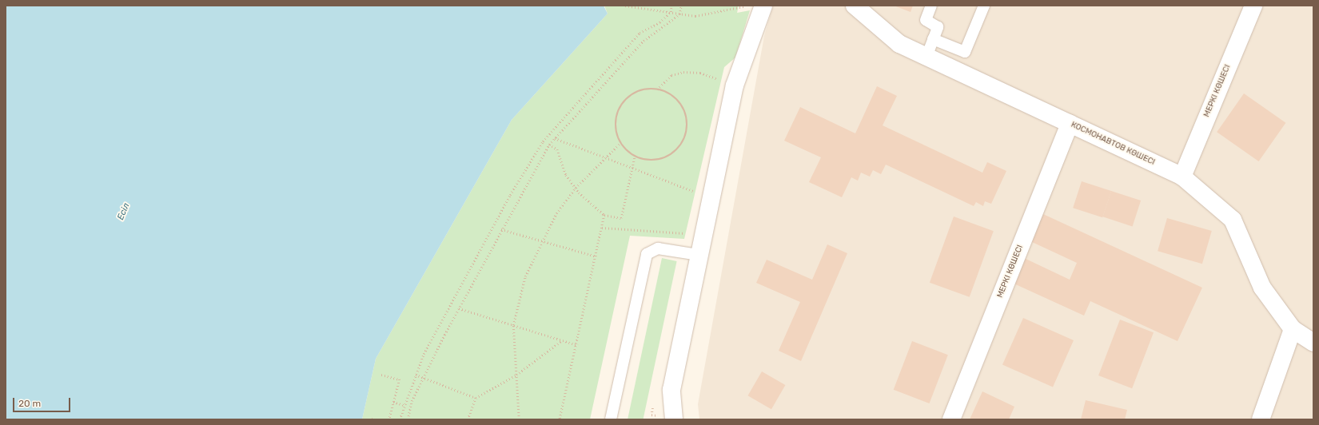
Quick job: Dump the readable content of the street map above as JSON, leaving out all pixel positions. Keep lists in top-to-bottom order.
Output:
{
  "streets": {
    "street": ["МЕРКІ КӨШЕСІ", "КОСМОНАВТОВ КӨШЕСІ"]
  },
  "crossings": [
    ["МЕРКІ КӨШЕСІ", "КОСМОНАВТОВ КӨШЕСІ"]
  ],
  "water": ["Есіл"],
  "scale_bar": "20 m"
}
